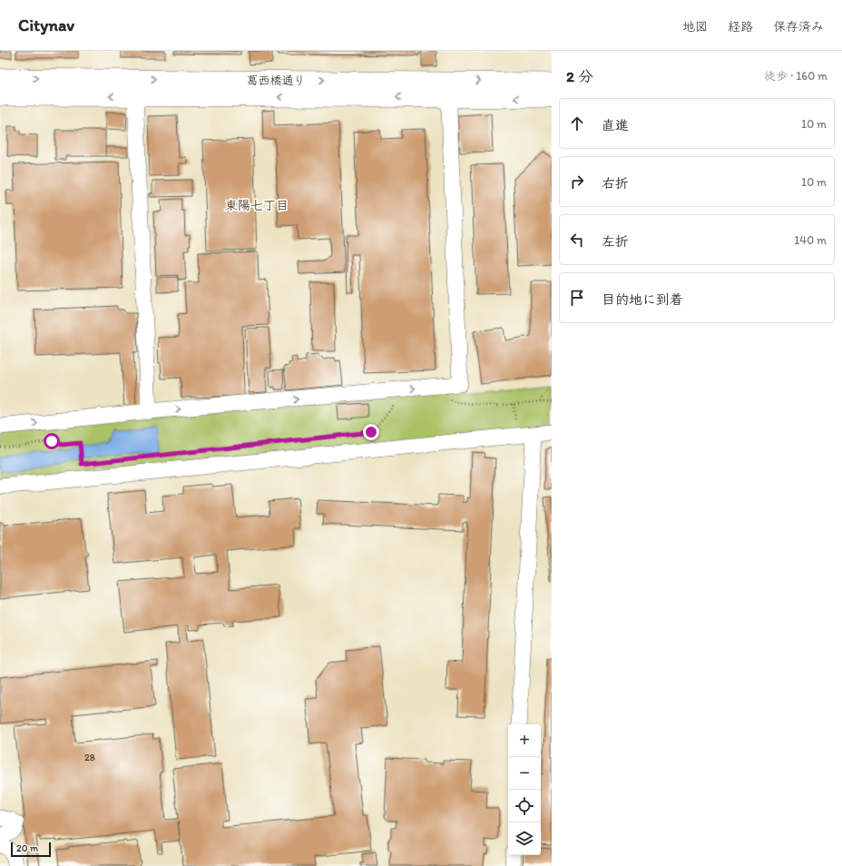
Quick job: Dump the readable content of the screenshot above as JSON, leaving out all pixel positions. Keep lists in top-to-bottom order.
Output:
{
  "streets": {
    "main road": ["葛西橋通り"]
  },
  "districts": ["東陽七丁目"],
  "house_numbers": ["28"],
  "scale_bar": "20 m",
  "page": {
    "header": "Citynav",
    "nav": ["地図", "経路", "保存済み"],
    "heading": ["2 分", "徒歩 · 160 m"],
    "list": [
      ["直進", "10 m"],
      ["右折", "10 m"],
      ["左折", "140 m"],
      "目的地に到着"
    ],
    "map_buttons": ["+", "−"],
    "scale": "20 m"
  }
}
